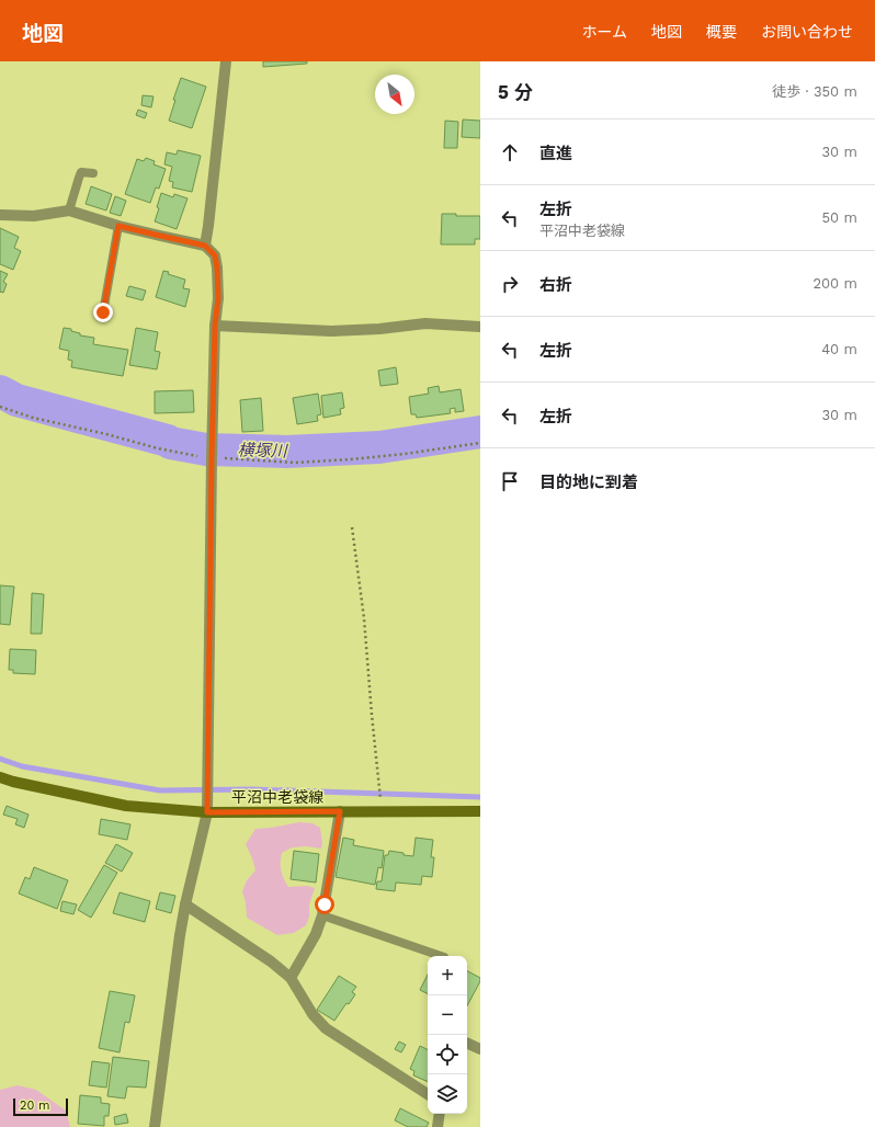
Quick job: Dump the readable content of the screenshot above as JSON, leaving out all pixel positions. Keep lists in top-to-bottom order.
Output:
{
  "streets": {
    "main road": ["平沼中老袋線"]
  },
  "water": ["横塚川"],
  "scale_bar": "20 m",
  "north": "bottom right",
  "page": {
    "header": "地図",
    "nav": [
      "ホーム",
      "地図",
      "概要",
      "お問い合わせ"
    ],
    "heading": ["5 分", "徒歩 · 350 m"],
    "list": [
      ["直進", "30 m"],
      ["左折", "平沼中老袋線", "50 m"],
      ["右折", "200 m"],
      ["左折", "40 m"],
      ["左折", "30 m"],
      "目的地に到着"
    ],
    "map_buttons": ["+", "−"],
    "scale": "20 m"
  }
}
